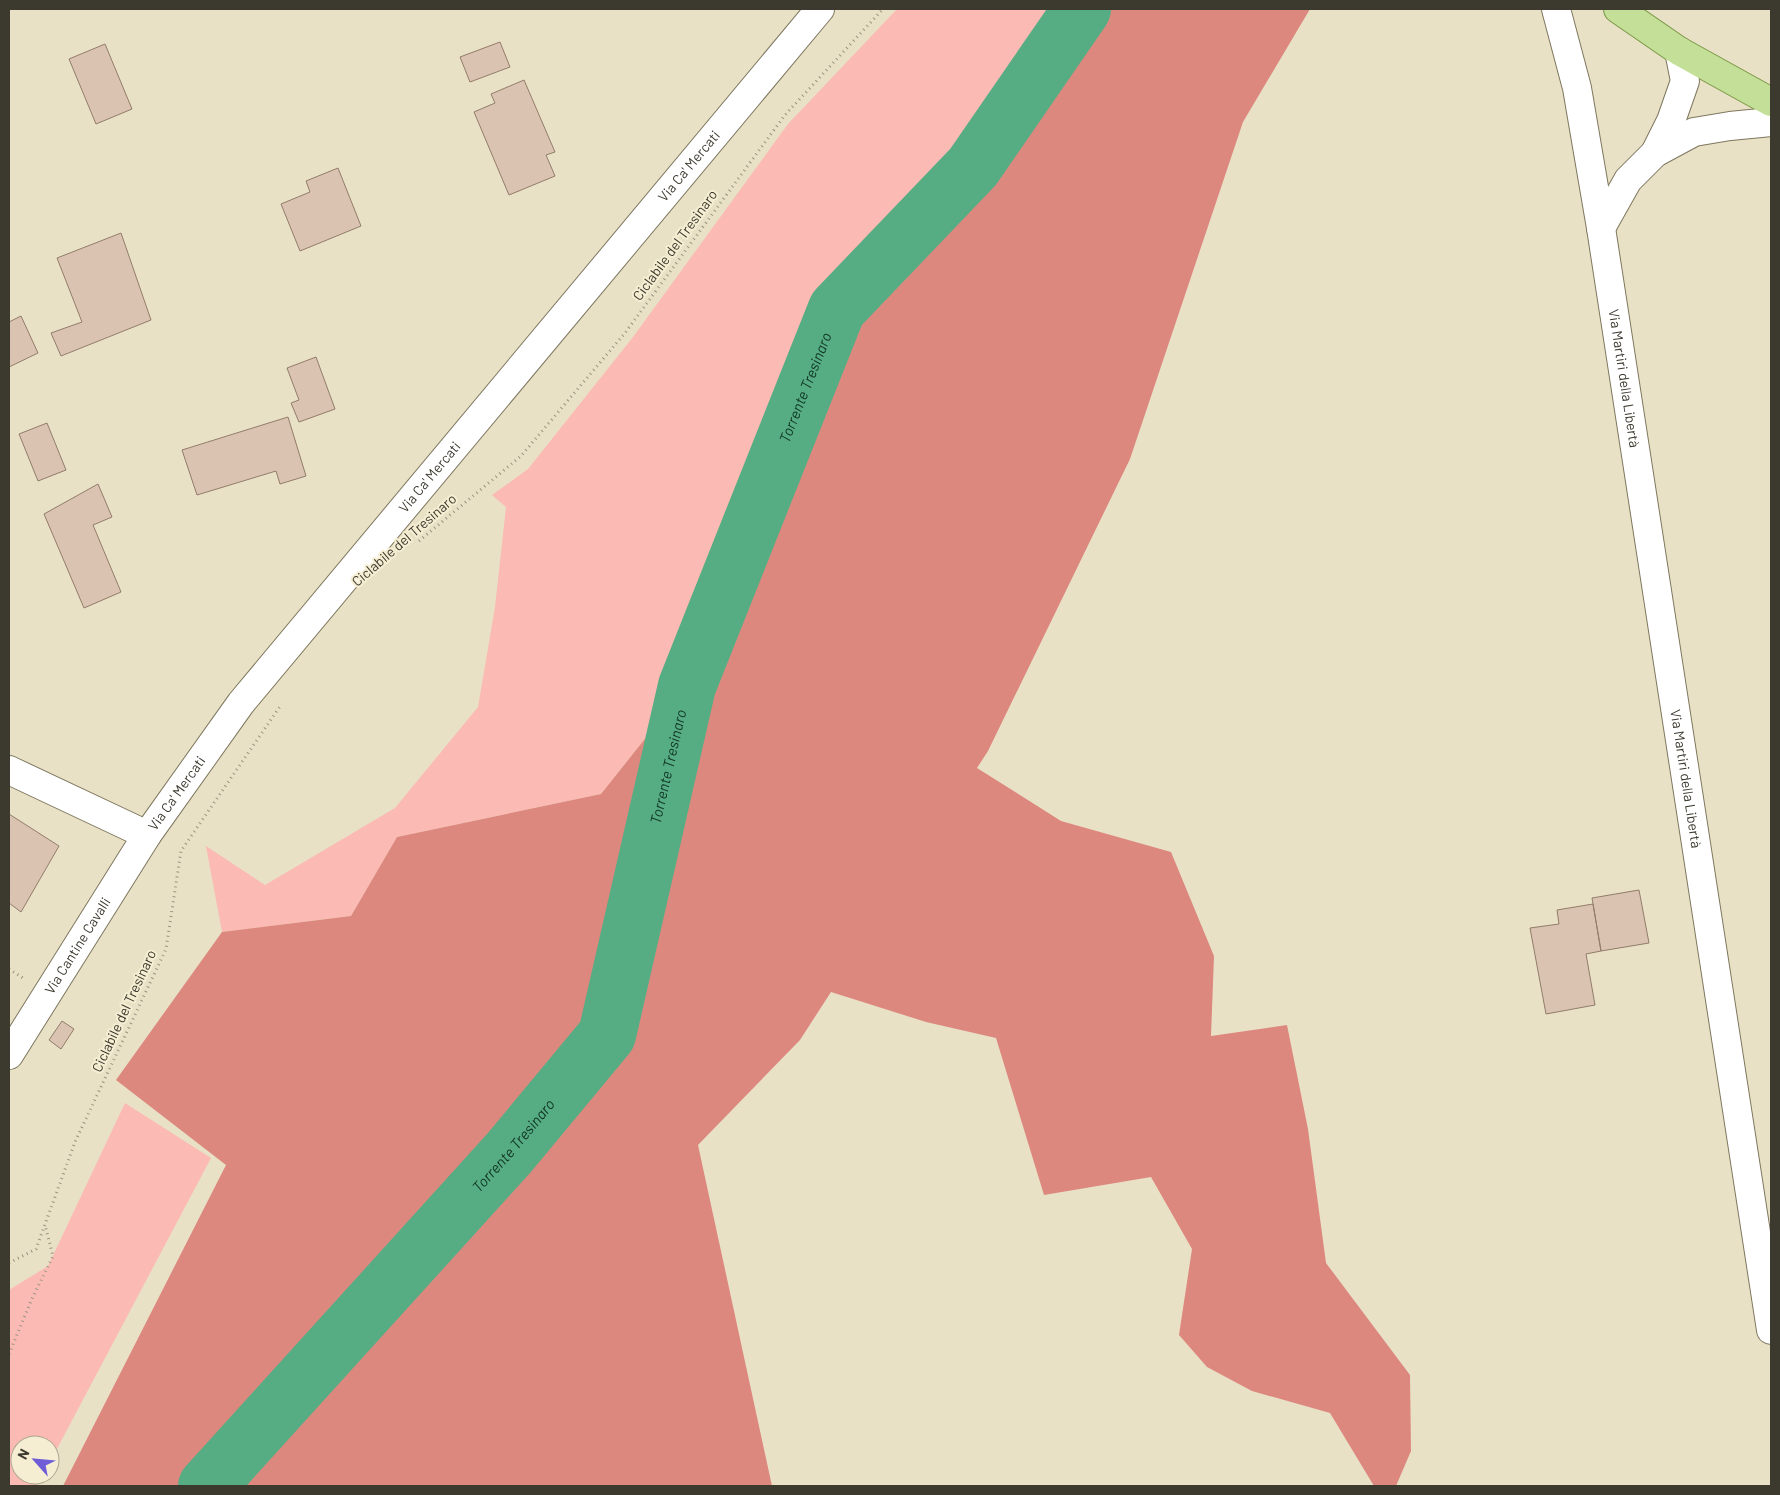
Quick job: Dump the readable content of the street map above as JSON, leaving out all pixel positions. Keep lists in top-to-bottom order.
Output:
{
  "streets": {
    "street": ["Via Ca' Mercati", "Via Martiri della Libertà", "Via Cantine Cavalli"],
    "path": ["Ciclabile del Tresinaro"]
  },
  "crossings": [
    ["Via Ca' Mercati", "Via Cantine Cavalli"]
  ],
  "water": ["Torrente Tresinaro"],
  "north": "top left"
}
